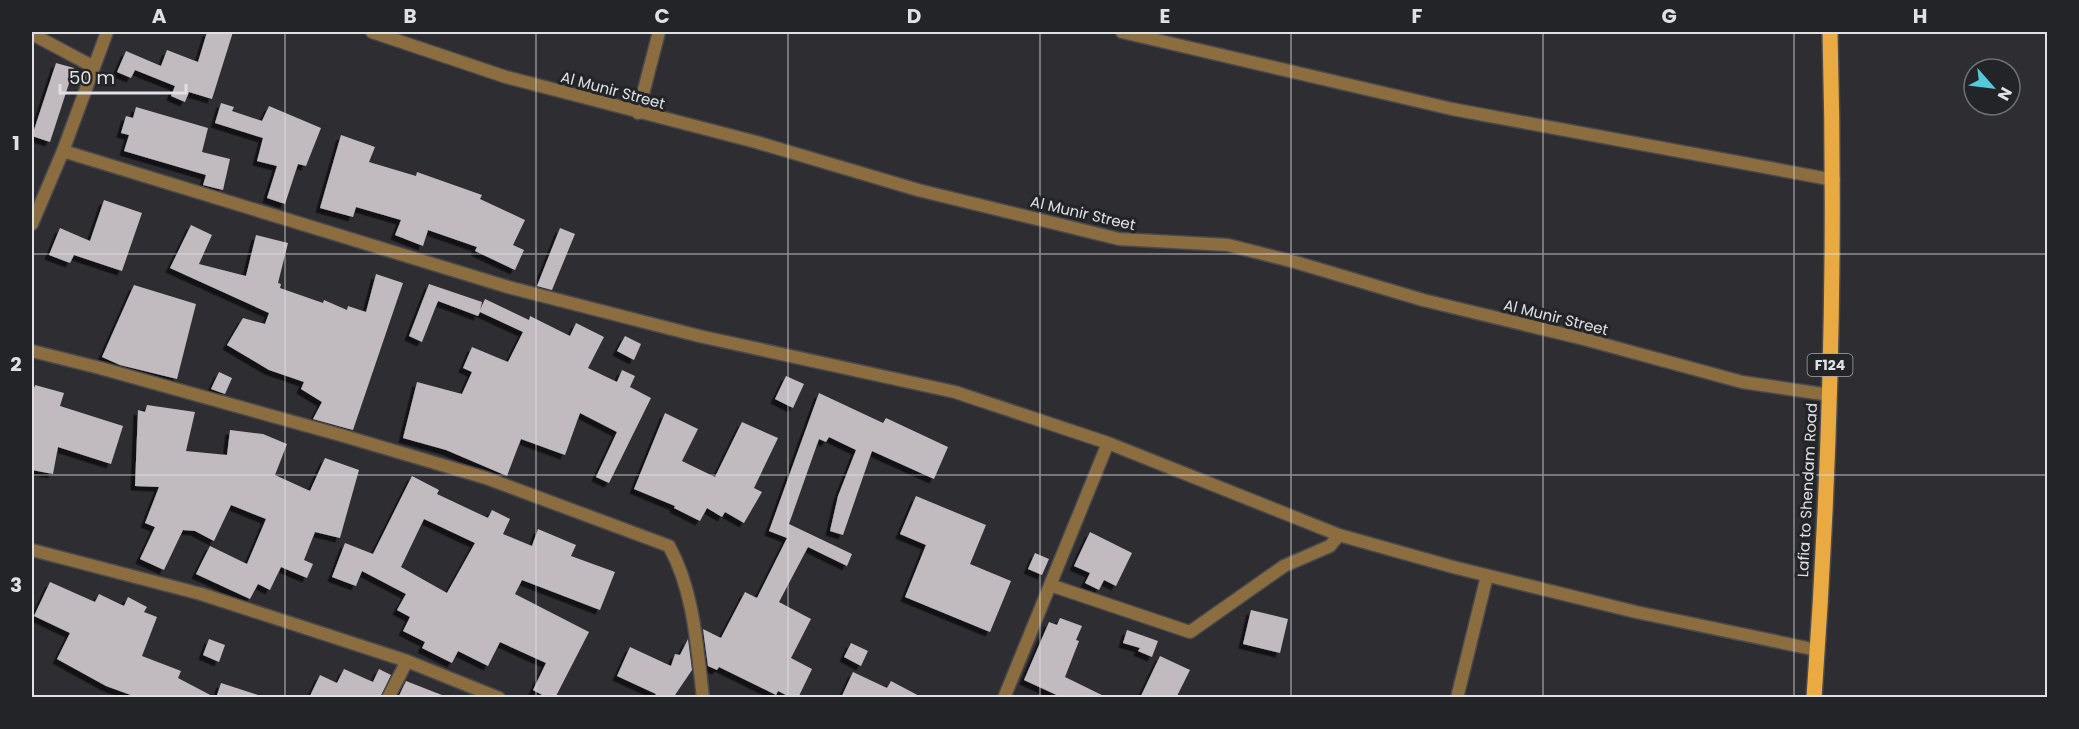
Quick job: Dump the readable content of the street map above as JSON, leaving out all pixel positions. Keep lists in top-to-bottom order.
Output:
{
  "streets": {
    "main road": ["F124", "Lafia to Shendam Road"],
    "street": ["Al Munir Street"]
  },
  "crossings": [
    ["Al Munir Street", "Lafia to Shendam Road"]
  ],
  "scale_bar": "50 m",
  "north": "bottom right",
  "grid": {
    "columns": [
      "A",
      "B",
      "C",
      "D",
      "E",
      "F",
      "G",
      "H"
    ],
    "rows": ["1", "2", "3"]
  }
}
